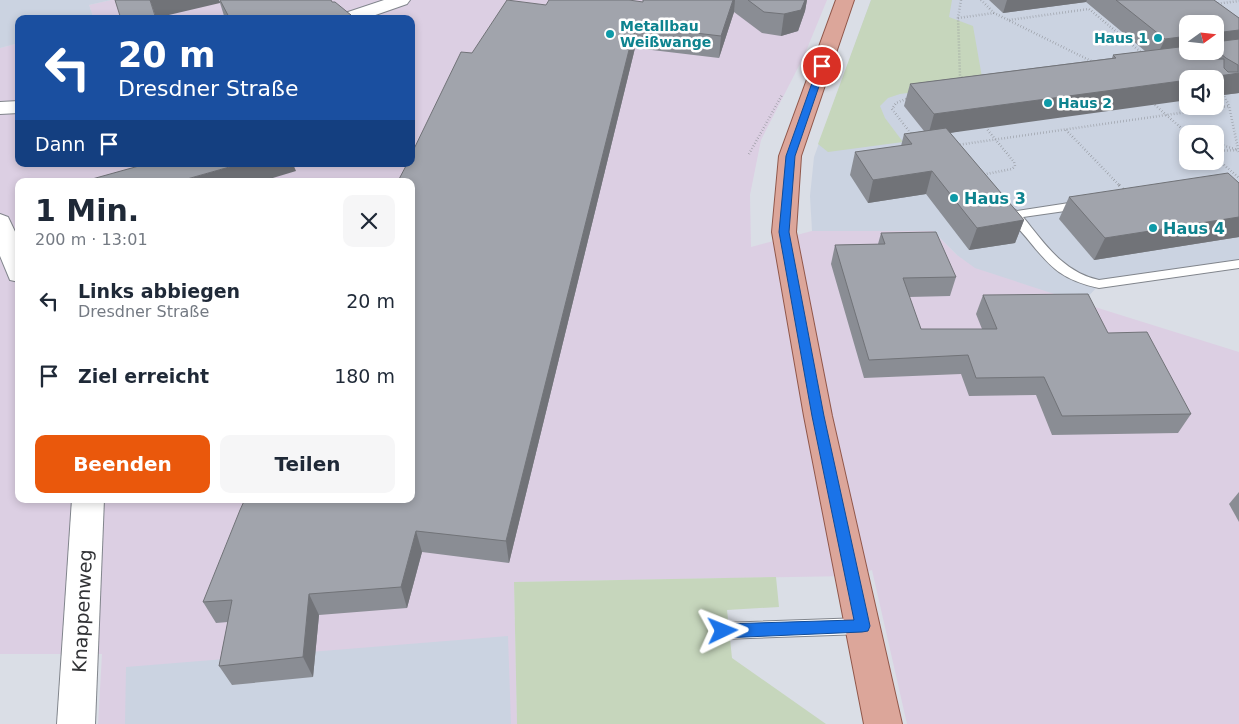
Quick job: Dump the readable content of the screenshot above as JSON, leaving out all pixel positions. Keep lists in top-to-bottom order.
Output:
{
  "streets": {
    "street": ["Knappenweg"]
  },
  "places": [
    "Metallbau Weißwange",
    "Haus 1",
    "Haus 2",
    "Haus 3",
    "Haus 4"
  ],
  "north": "right",
  "page": {
    "turn": ["20 m", "Dresdner Straße"],
    "then": "Dann",
    "heading": ["1 Min.", "200 m · 13:01"],
    "list": [
      {
        "name": "Links abbiegen",
        "note": "Dresdner Straße",
        "value": "20 m"
      },
      {
        "name": "Ziel erreicht",
        "value": "180 m"
      }
    ],
    "buttons": ["Beenden", "Teilen"]
  }
}
